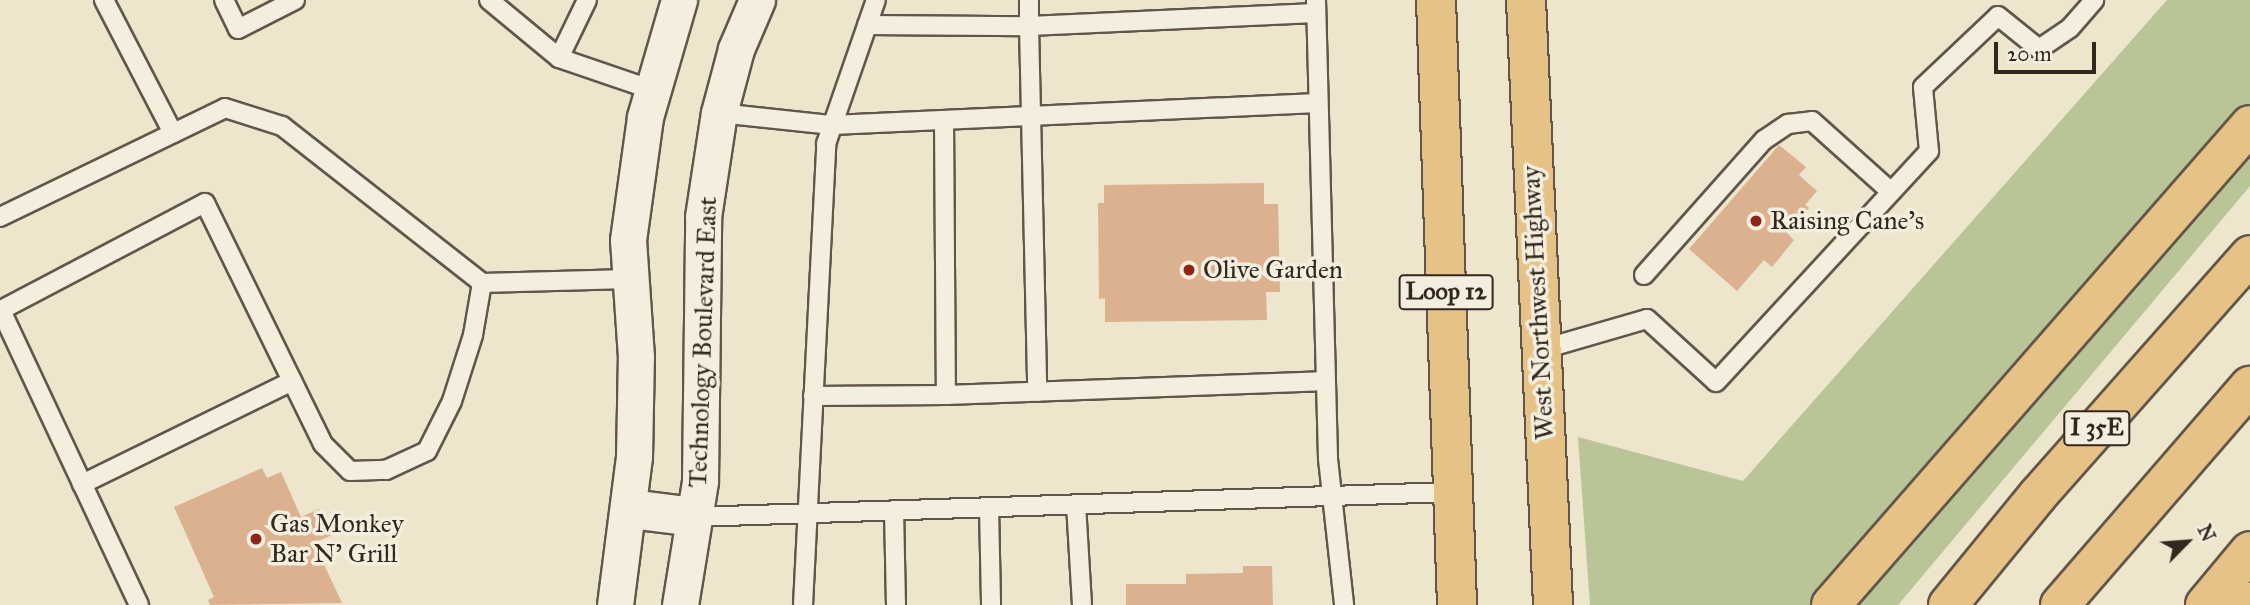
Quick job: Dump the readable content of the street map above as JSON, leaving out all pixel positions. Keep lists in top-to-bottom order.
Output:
{
  "streets": {
    "main road": ["Loop 12", "West Northwest Highway", "I 35E"],
    "street": ["Technology Boulevard East"]
  },
  "places": ["Raising Cane's", "Olive Garden", "Gas Monkey Bar N' Grill"],
  "scale_bar": "20 m",
  "north": "top right"
}
